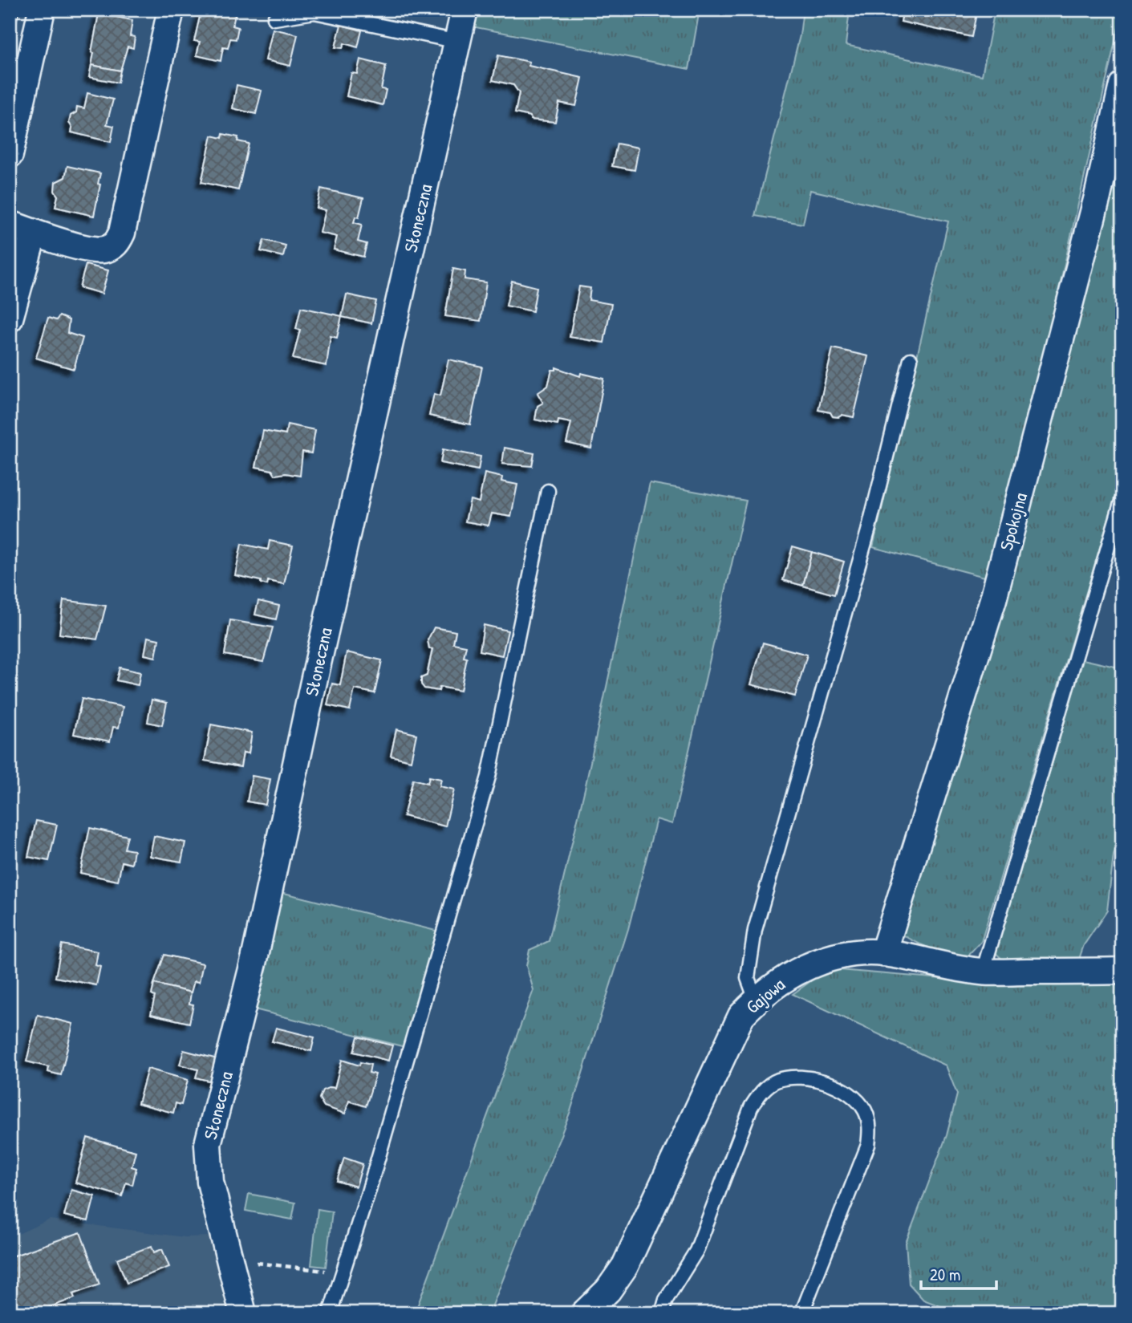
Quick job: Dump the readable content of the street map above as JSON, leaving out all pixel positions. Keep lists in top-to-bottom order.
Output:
{
  "streets": {
    "street": ["Słoneczna", "Spokojna", "Gajowa"]
  },
  "crossings": [
    ["Spokojna", "Gajowa"]
  ],
  "scale_bar": "20 m"
}
